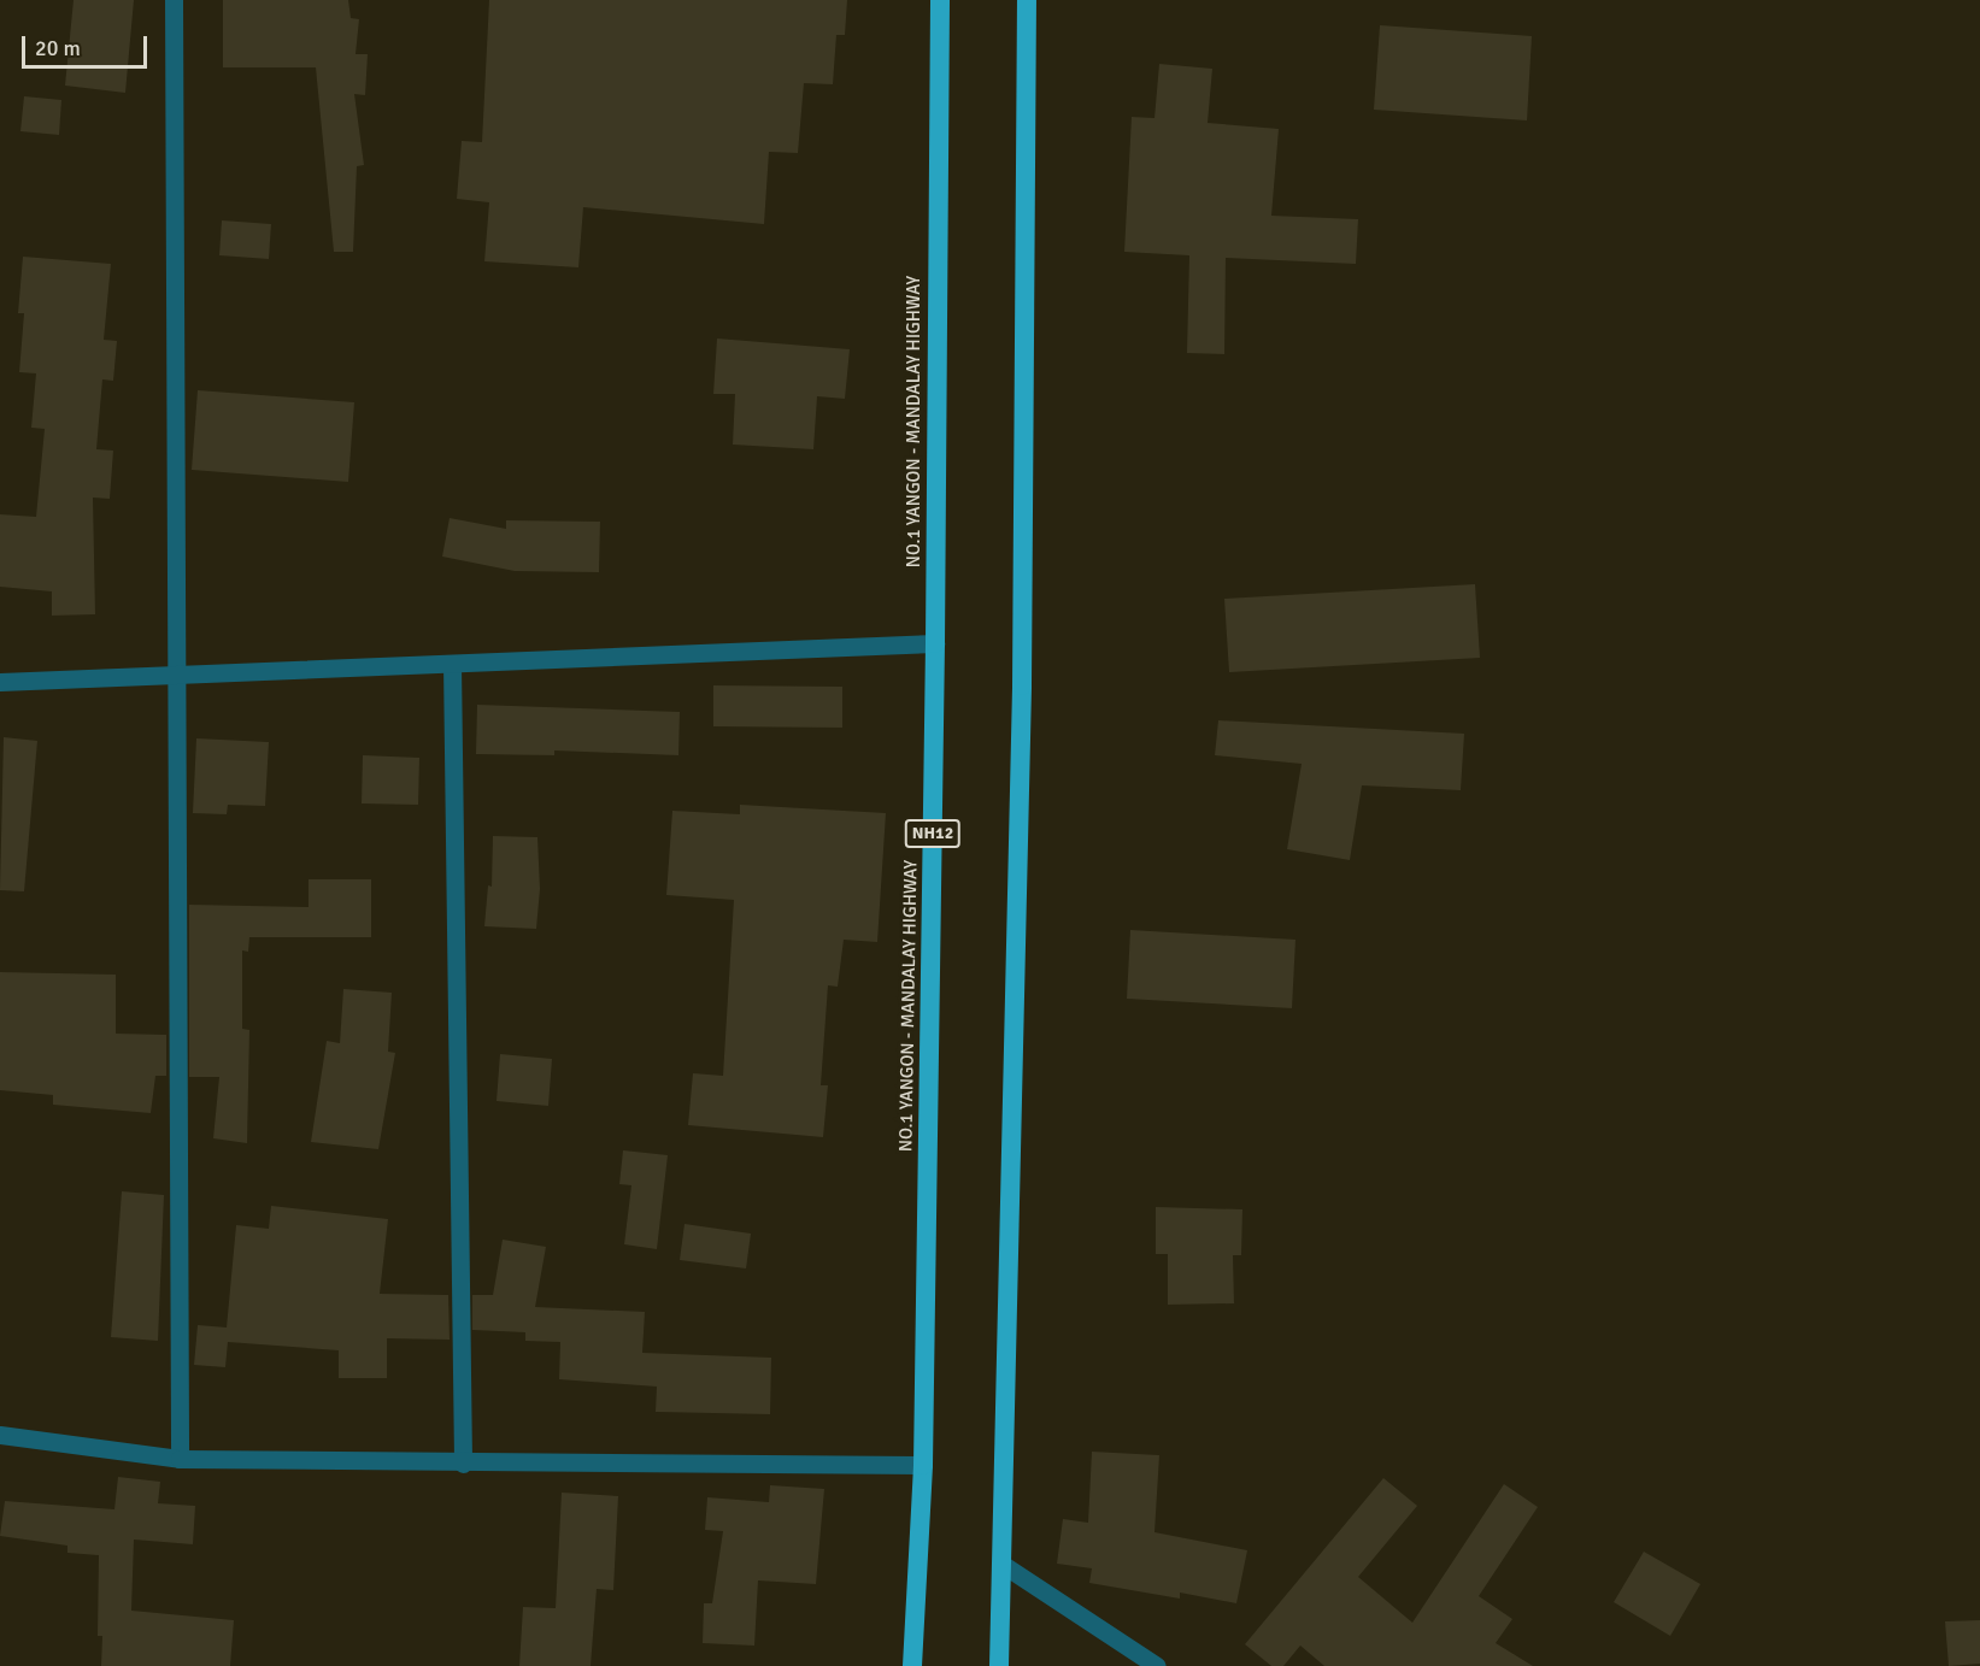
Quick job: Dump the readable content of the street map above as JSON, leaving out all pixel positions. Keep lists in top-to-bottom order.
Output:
{
  "streets": {
    "highway": ["NO.1 YANGON - MANDALAY HIGHWAY", "NH12"]
  },
  "scale_bar": "20 m"
}
